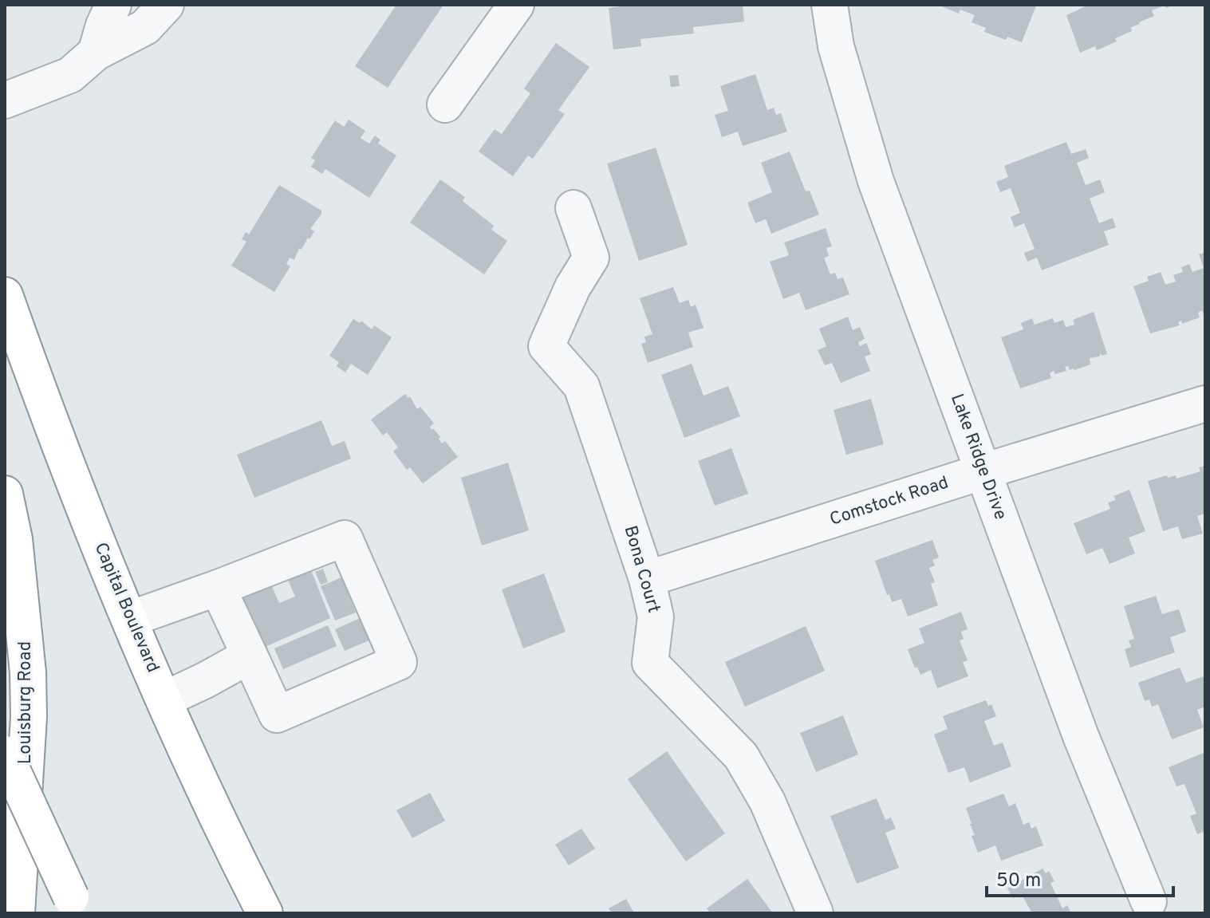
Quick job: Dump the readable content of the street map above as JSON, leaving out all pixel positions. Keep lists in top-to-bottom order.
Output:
{
  "streets": {
    "highway": ["Capital Boulevard", "Louisburg Road"],
    "street": ["Lake Ridge Drive", "Comstock Road", "Bona Court"]
  },
  "crossings": [
    ["Lake Ridge Drive", "Comstock Road"],
    ["Comstock Road", "Bona Court"]
  ],
  "scale_bar": "50 m"
}
